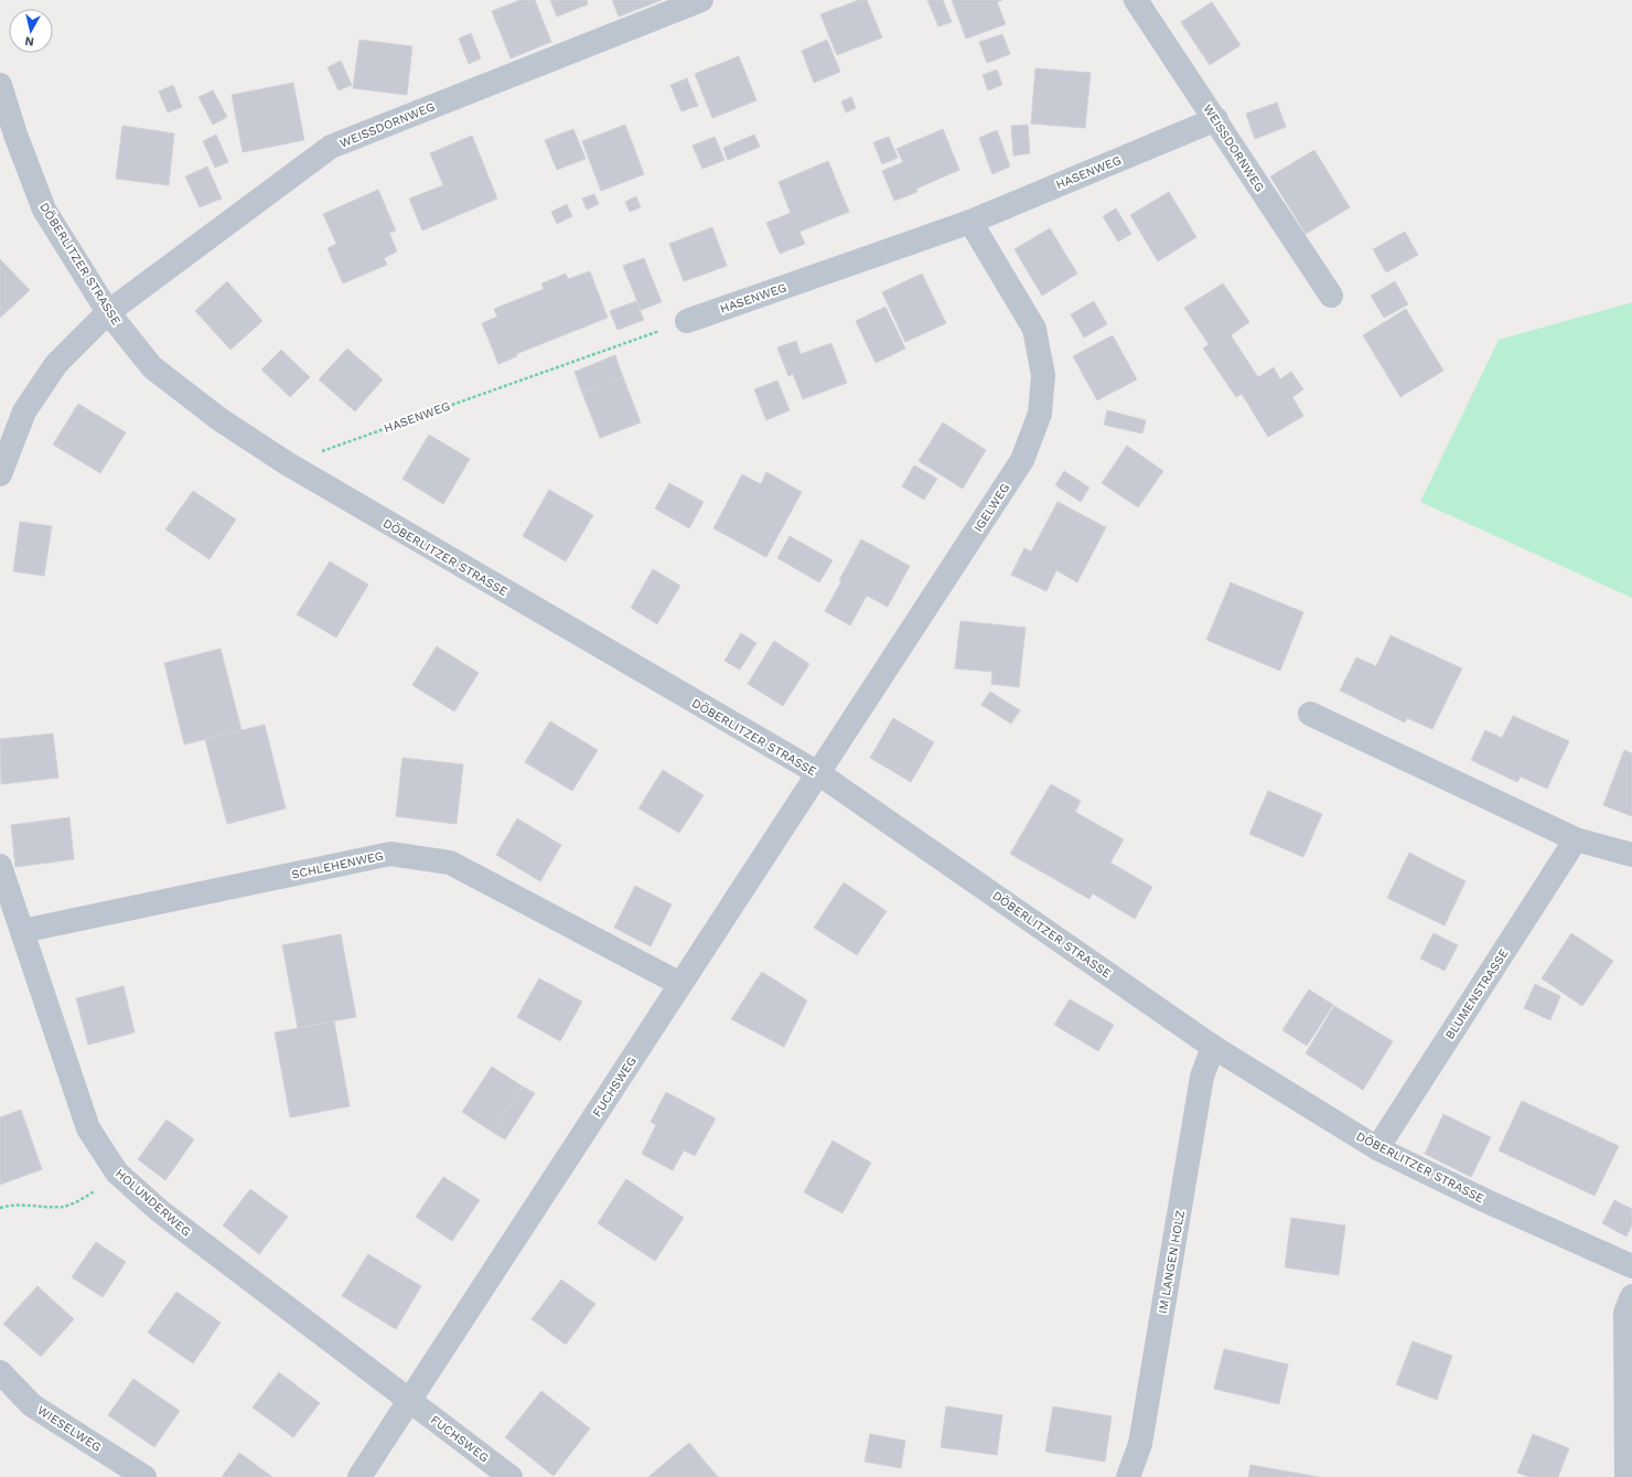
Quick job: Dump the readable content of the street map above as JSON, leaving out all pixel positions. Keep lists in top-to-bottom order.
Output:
{
  "streets": {
    "street": [
      "WEISSDORNWEG",
      "HASENWEG",
      "DÖBERLITZER STRASSE",
      "IGELWEG",
      "SCHLEHENWEG",
      "BLUMENSTRASSE",
      "FUCHSWEG",
      "HOLUNDERWEG",
      "IM LANGEN HOLZ",
      "WIESELWEG"
    ]
  },
  "crossings": [
    ["WEISSDORNWEG", "HASENWEG"],
    ["WEISSDORNWEG", "DÖBERLITZER STRASSE"],
    ["HASENWEG", "DÖBERLITZER STRASSE"],
    ["HASENWEG", "IGELWEG"],
    ["DÖBERLITZER STRASSE", "IGELWEG"],
    ["DÖBERLITZER STRASSE", "BLUMENSTRASSE"],
    ["DÖBERLITZER STRASSE", "FUCHSWEG"],
    ["DÖBERLITZER STRASSE", "IM LANGEN HOLZ"],
    ["IGELWEG", "FUCHSWEG"],
    ["SCHLEHENWEG", "FUCHSWEG"],
    ["SCHLEHENWEG", "HOLUNDERWEG"],
    ["FUCHSWEG", "HOLUNDERWEG"]
  ],
  "north": "bottom"
}
